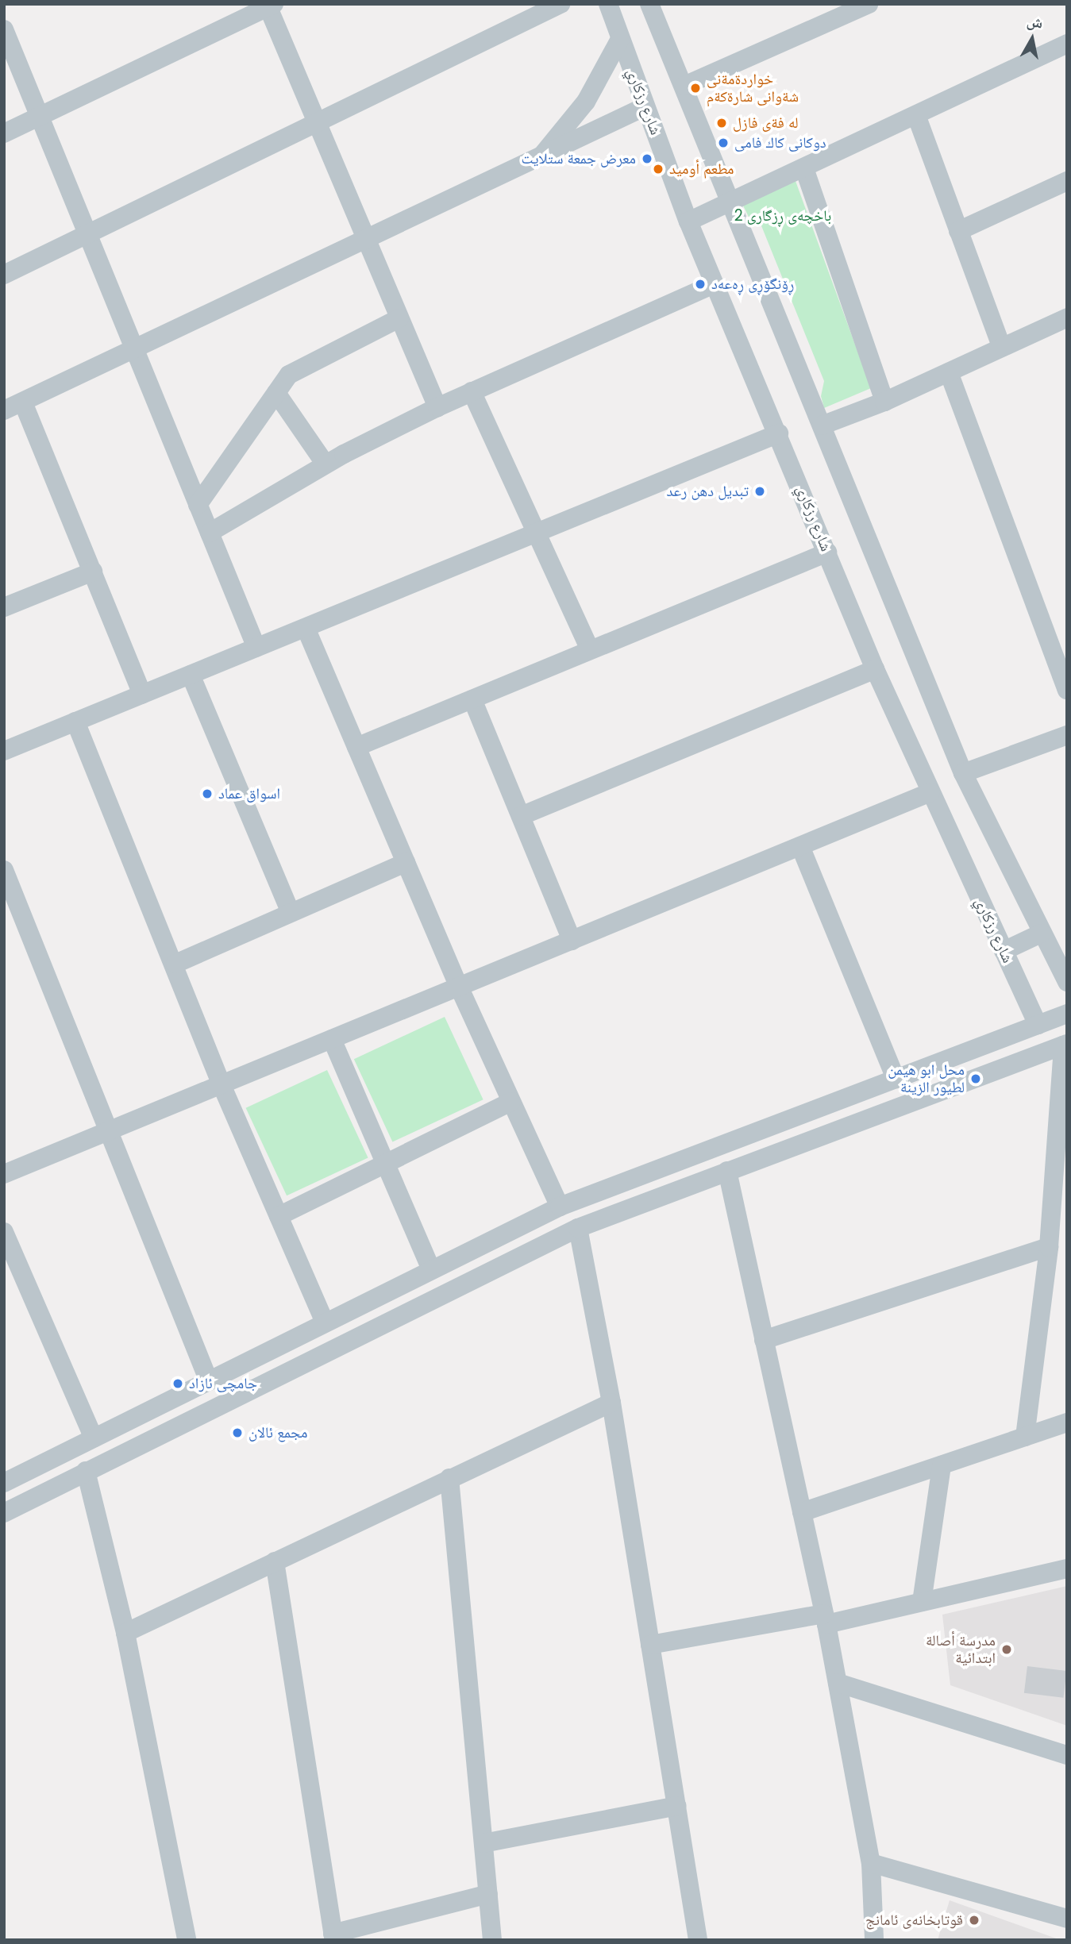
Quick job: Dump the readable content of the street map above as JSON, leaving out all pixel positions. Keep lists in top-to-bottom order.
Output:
{
  "streets": {
    "street": ["شارع رزكاري"]
  },
  "parks": ["باخچەی ڕزگاری 2"],
  "places": [
    "خواردةمةنى شةوانى شارةكةم",
    "له فةى فازل",
    "دوكانى كاك فامى",
    "معرض جمعة ستلايت",
    "مطعم أوميد",
    "ڕۆنگۆڕی ڕەعەد",
    "تبديل دهن رعد",
    "اسواق عماد",
    "محل ابو هيمن لطيور الزينة",
    "جامچی ئازاد",
    "مجمع ئالان",
    "مدرسة أصالة ابتدائية",
    "قوتابخانەى ئامانج"
  ],
  "north": "top"
}
